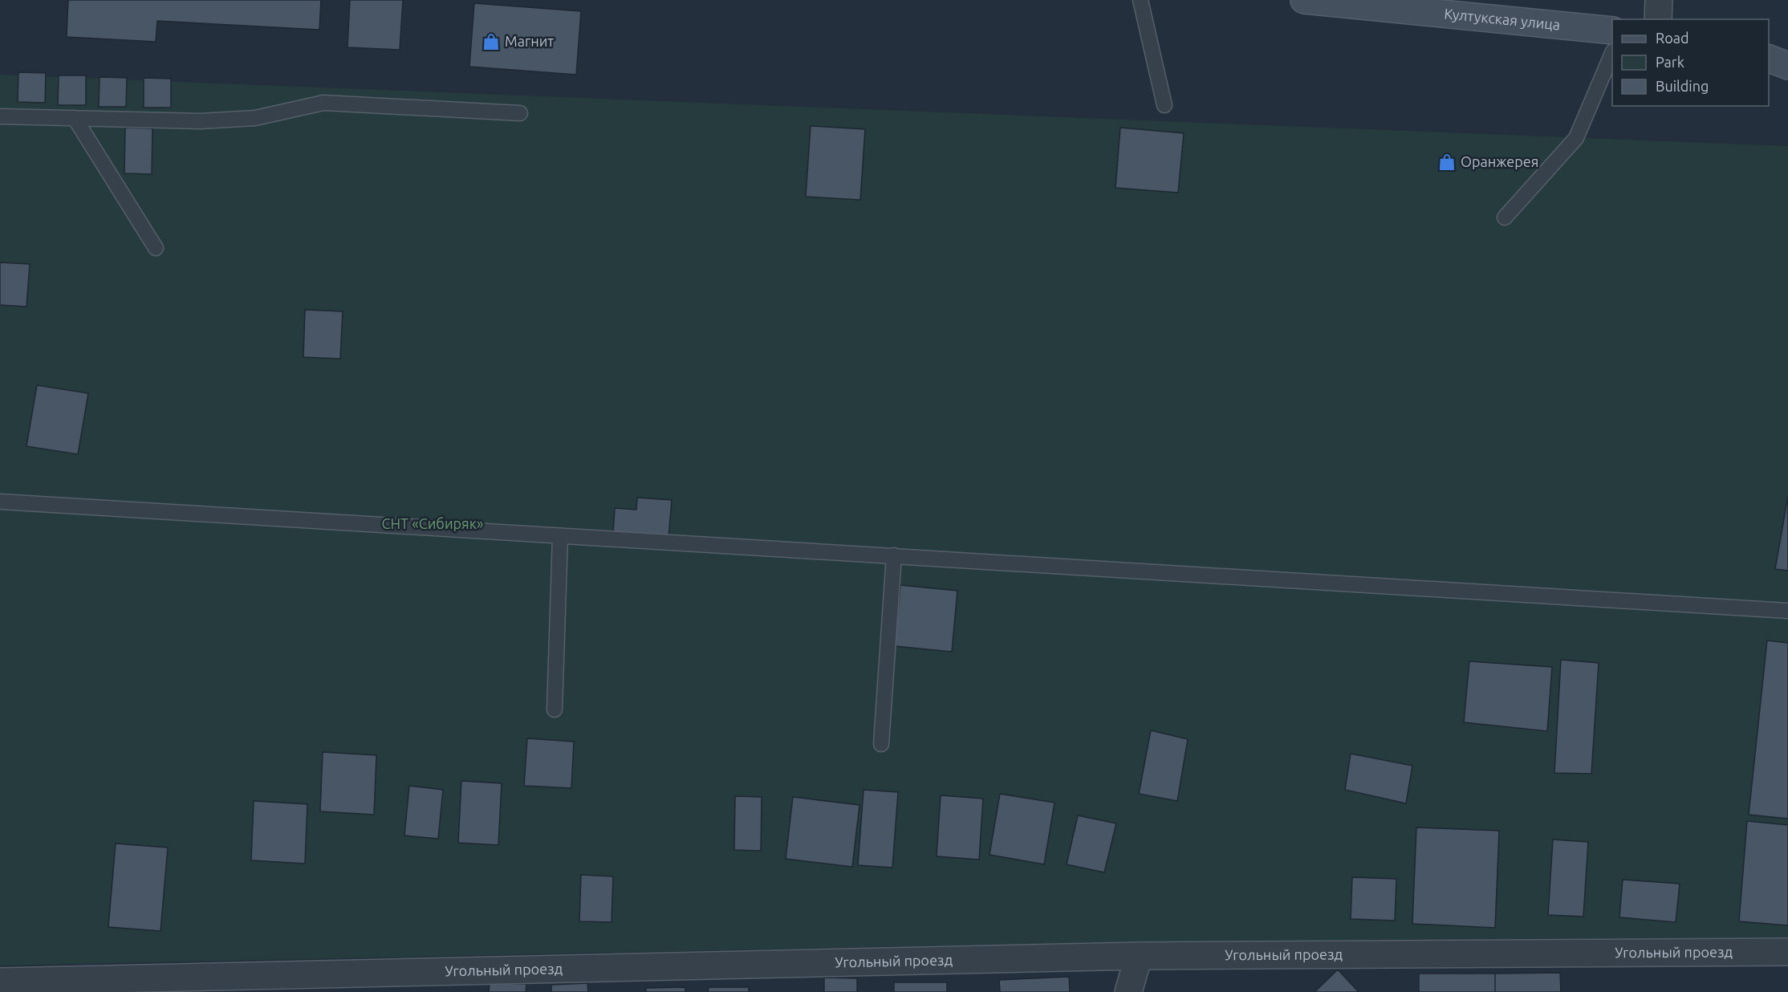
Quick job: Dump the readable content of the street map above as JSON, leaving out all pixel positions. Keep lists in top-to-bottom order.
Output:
{
  "streets": {
    "street": ["Култукская улица", "Угольный проезд"]
  },
  "parks": ["СНТ «Сибиряк»"],
  "places": {
    "shop": ["Магнит", "Оранжерея"]
  },
  "legend": ["Road", "Park", "Building"]
}
